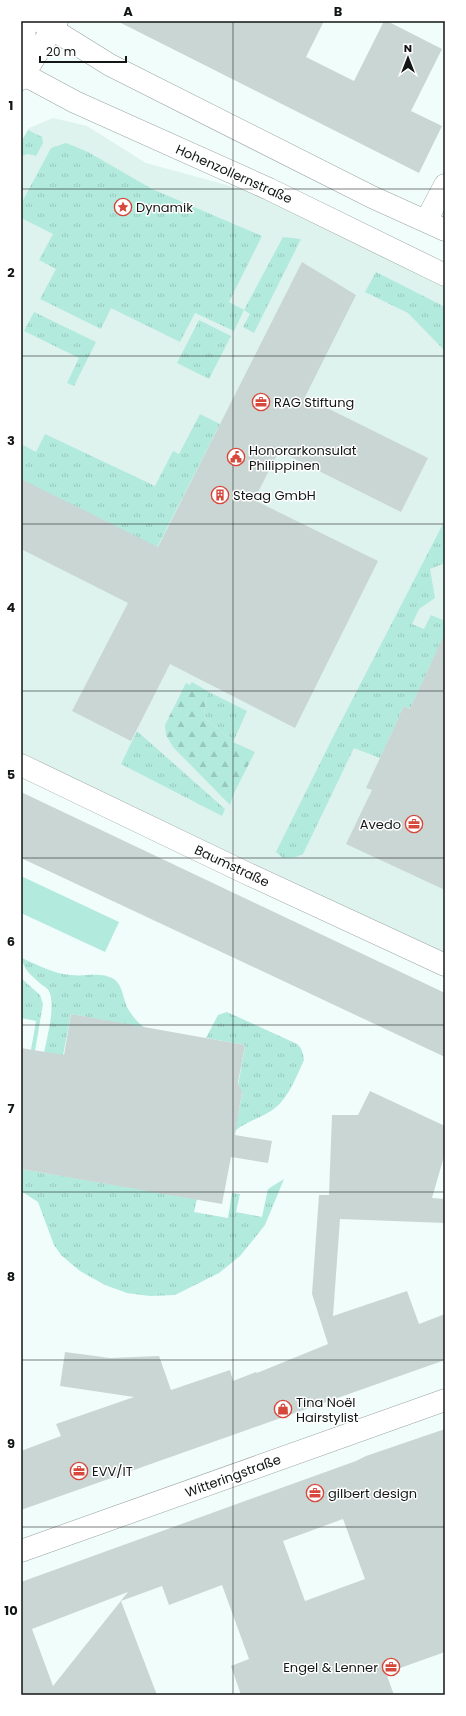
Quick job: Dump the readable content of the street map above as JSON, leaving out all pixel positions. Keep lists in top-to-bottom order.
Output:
{
  "streets": {
    "street": ["Hohenzollernstraße", "Baumstraße", "Witteringstraße"]
  },
  "places": {
    "place": ["Dynamik"],
    "office": [
      "RAG Stiftung",
      "Avedo",
      "EVV/IT",
      "gilbert design",
      "Engel & Lenner"
    ],
    "public building": ["Honorarkonsulat Philippinen"],
    "building": ["Steag GmbH"],
    "shop": ["Tina Noël Hairstylist"]
  },
  "scale_bar": "20 m",
  "north": "top",
  "grid": {
    "columns": ["A", "B"],
    "rows": [
      "1",
      "2",
      "3",
      "4",
      "5",
      "6",
      "7",
      "8",
      "9",
      "10"
    ]
  }
}
